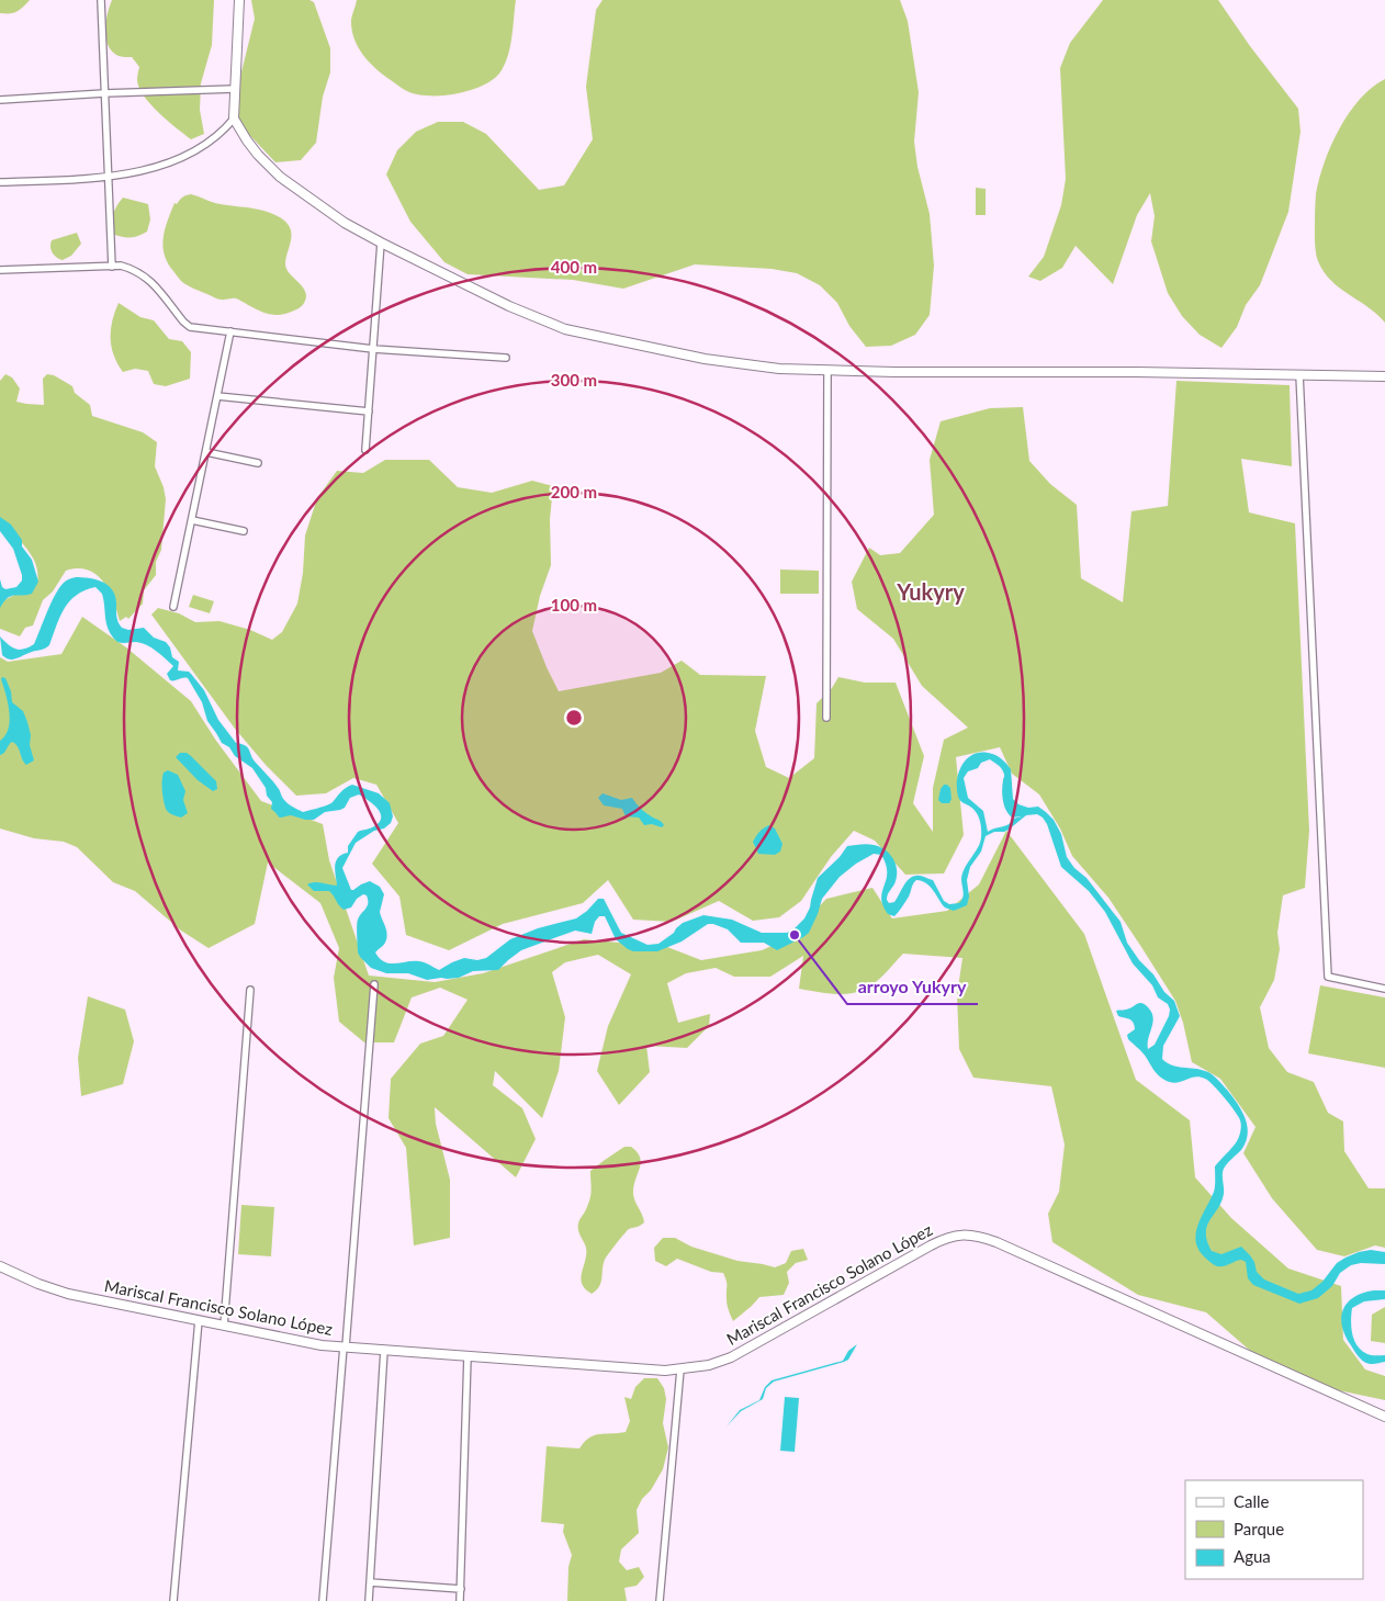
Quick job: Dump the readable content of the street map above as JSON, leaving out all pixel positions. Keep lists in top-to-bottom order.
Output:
{
  "streets": {
    "main road": ["Mariscal Francisco Solano López"]
  },
  "districts": ["Yukyry"],
  "places": ["arroyo Yukyry"],
  "legend": ["Calle", "Parque", "Agua"],
  "rings": [
    "400 m",
    "300 m",
    "200 m",
    "100 m"
  ]
}
